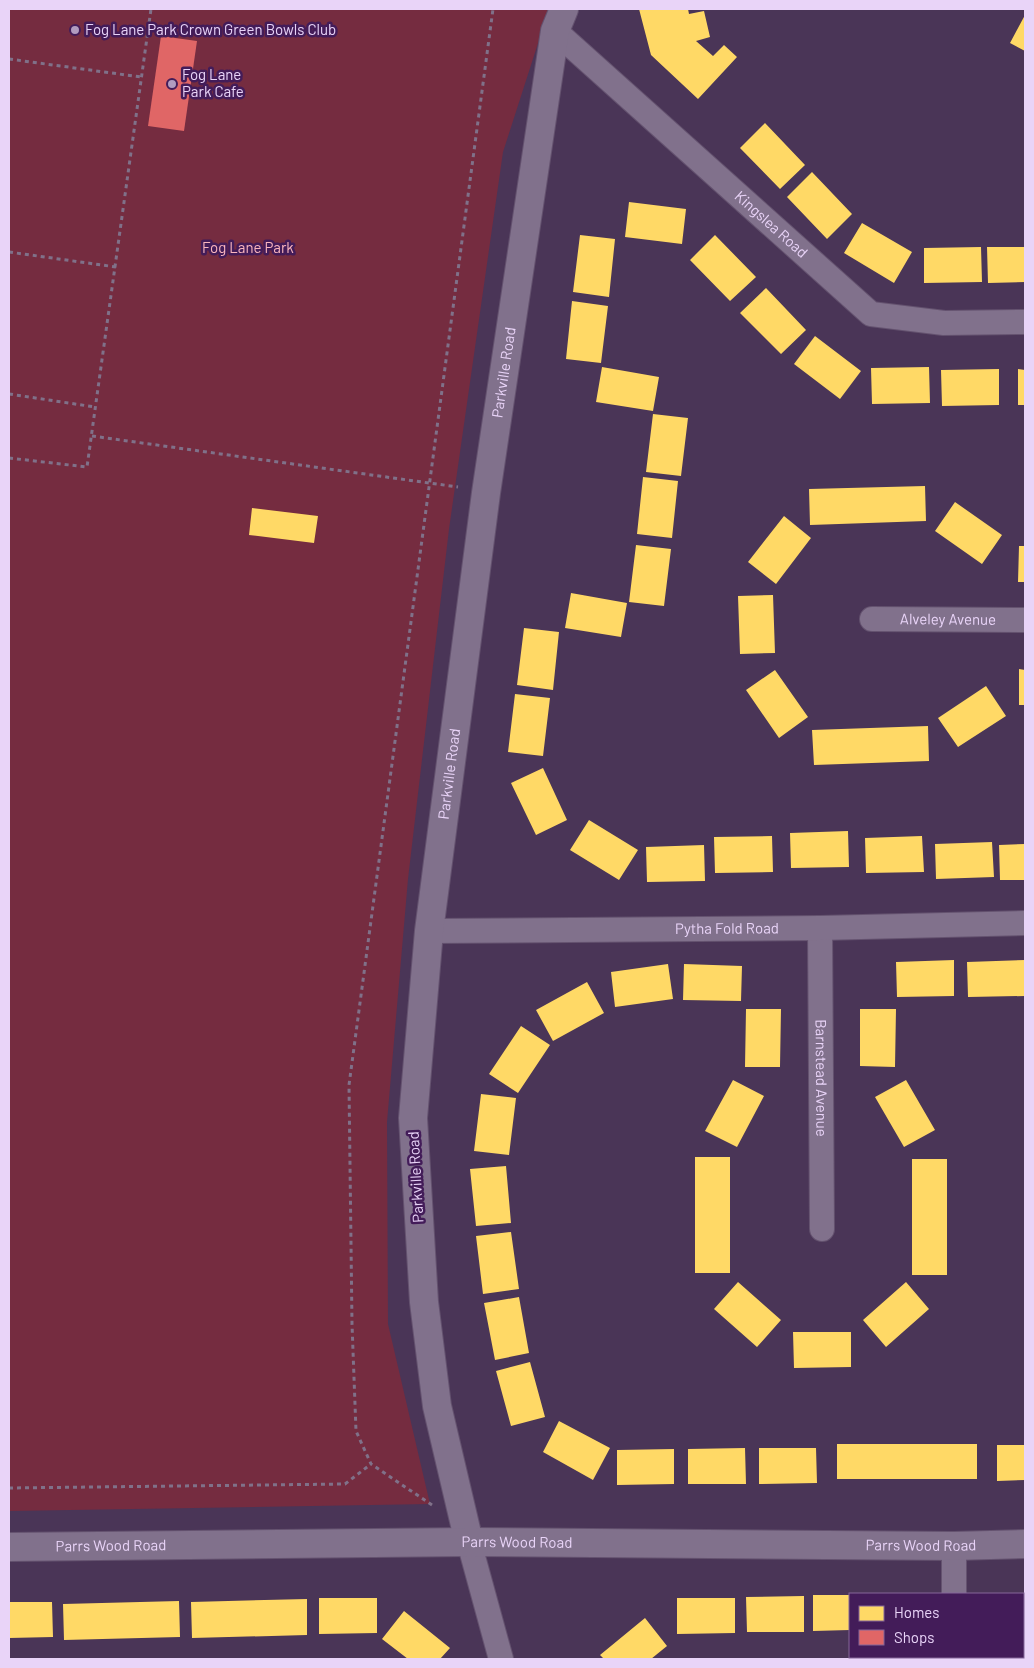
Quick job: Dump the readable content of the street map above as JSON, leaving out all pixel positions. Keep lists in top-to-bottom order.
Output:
{
  "streets": {
    "street": [
      "Kingslea Road",
      "Parkville Road",
      "Alveley Avenue",
      "Pytha Fold Road",
      "Barnstead Avenue",
      "Parrs Wood Road"
    ]
  },
  "crossings": [
    ["Kingslea Road", "Parkville Road"],
    ["Parkville Road", "Pytha Fold Road"],
    ["Parkville Road", "Parrs Wood Road"],
    ["Pytha Fold Road", "Barnstead Avenue"]
  ],
  "parks": ["Fog Lane Park"],
  "places": ["Fog Lane Park Crown Green Bowls Club", "Fog Lane Park Cafe"],
  "legend": ["Homes", "Shops"]
}
